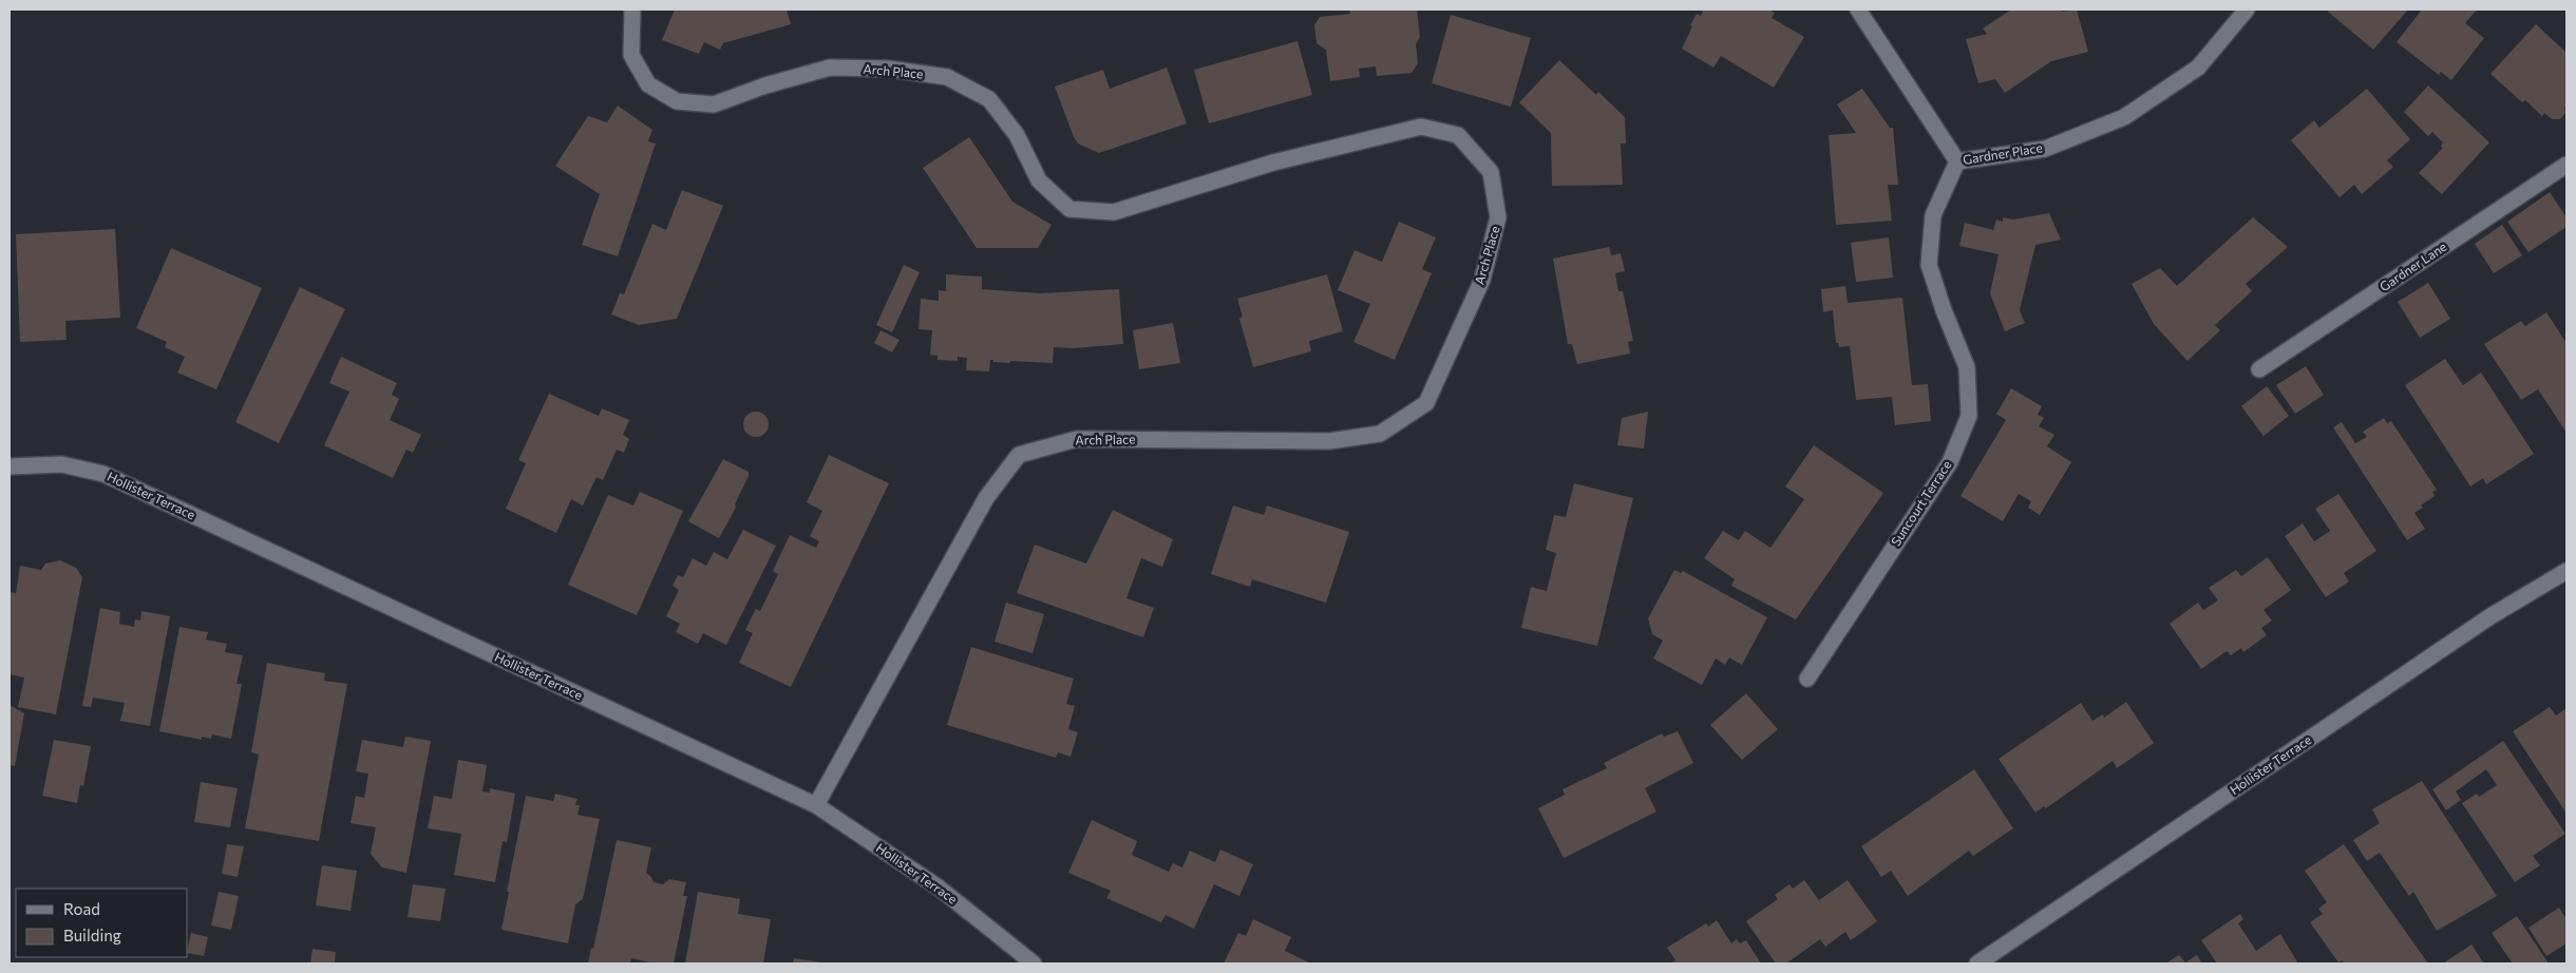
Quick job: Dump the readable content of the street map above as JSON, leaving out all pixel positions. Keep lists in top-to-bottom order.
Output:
{
  "streets": {
    "street": [
      "Arch Place",
      "Gardner Place",
      "Gardner Lane",
      "Hollister Terrace",
      "Suncourt Terrace"
    ]
  },
  "crossings": [
    ["Arch Place", "Hollister Terrace"],
    ["Gardner Place", "Suncourt Terrace"]
  ],
  "legend": ["Road", "Building"]
}
